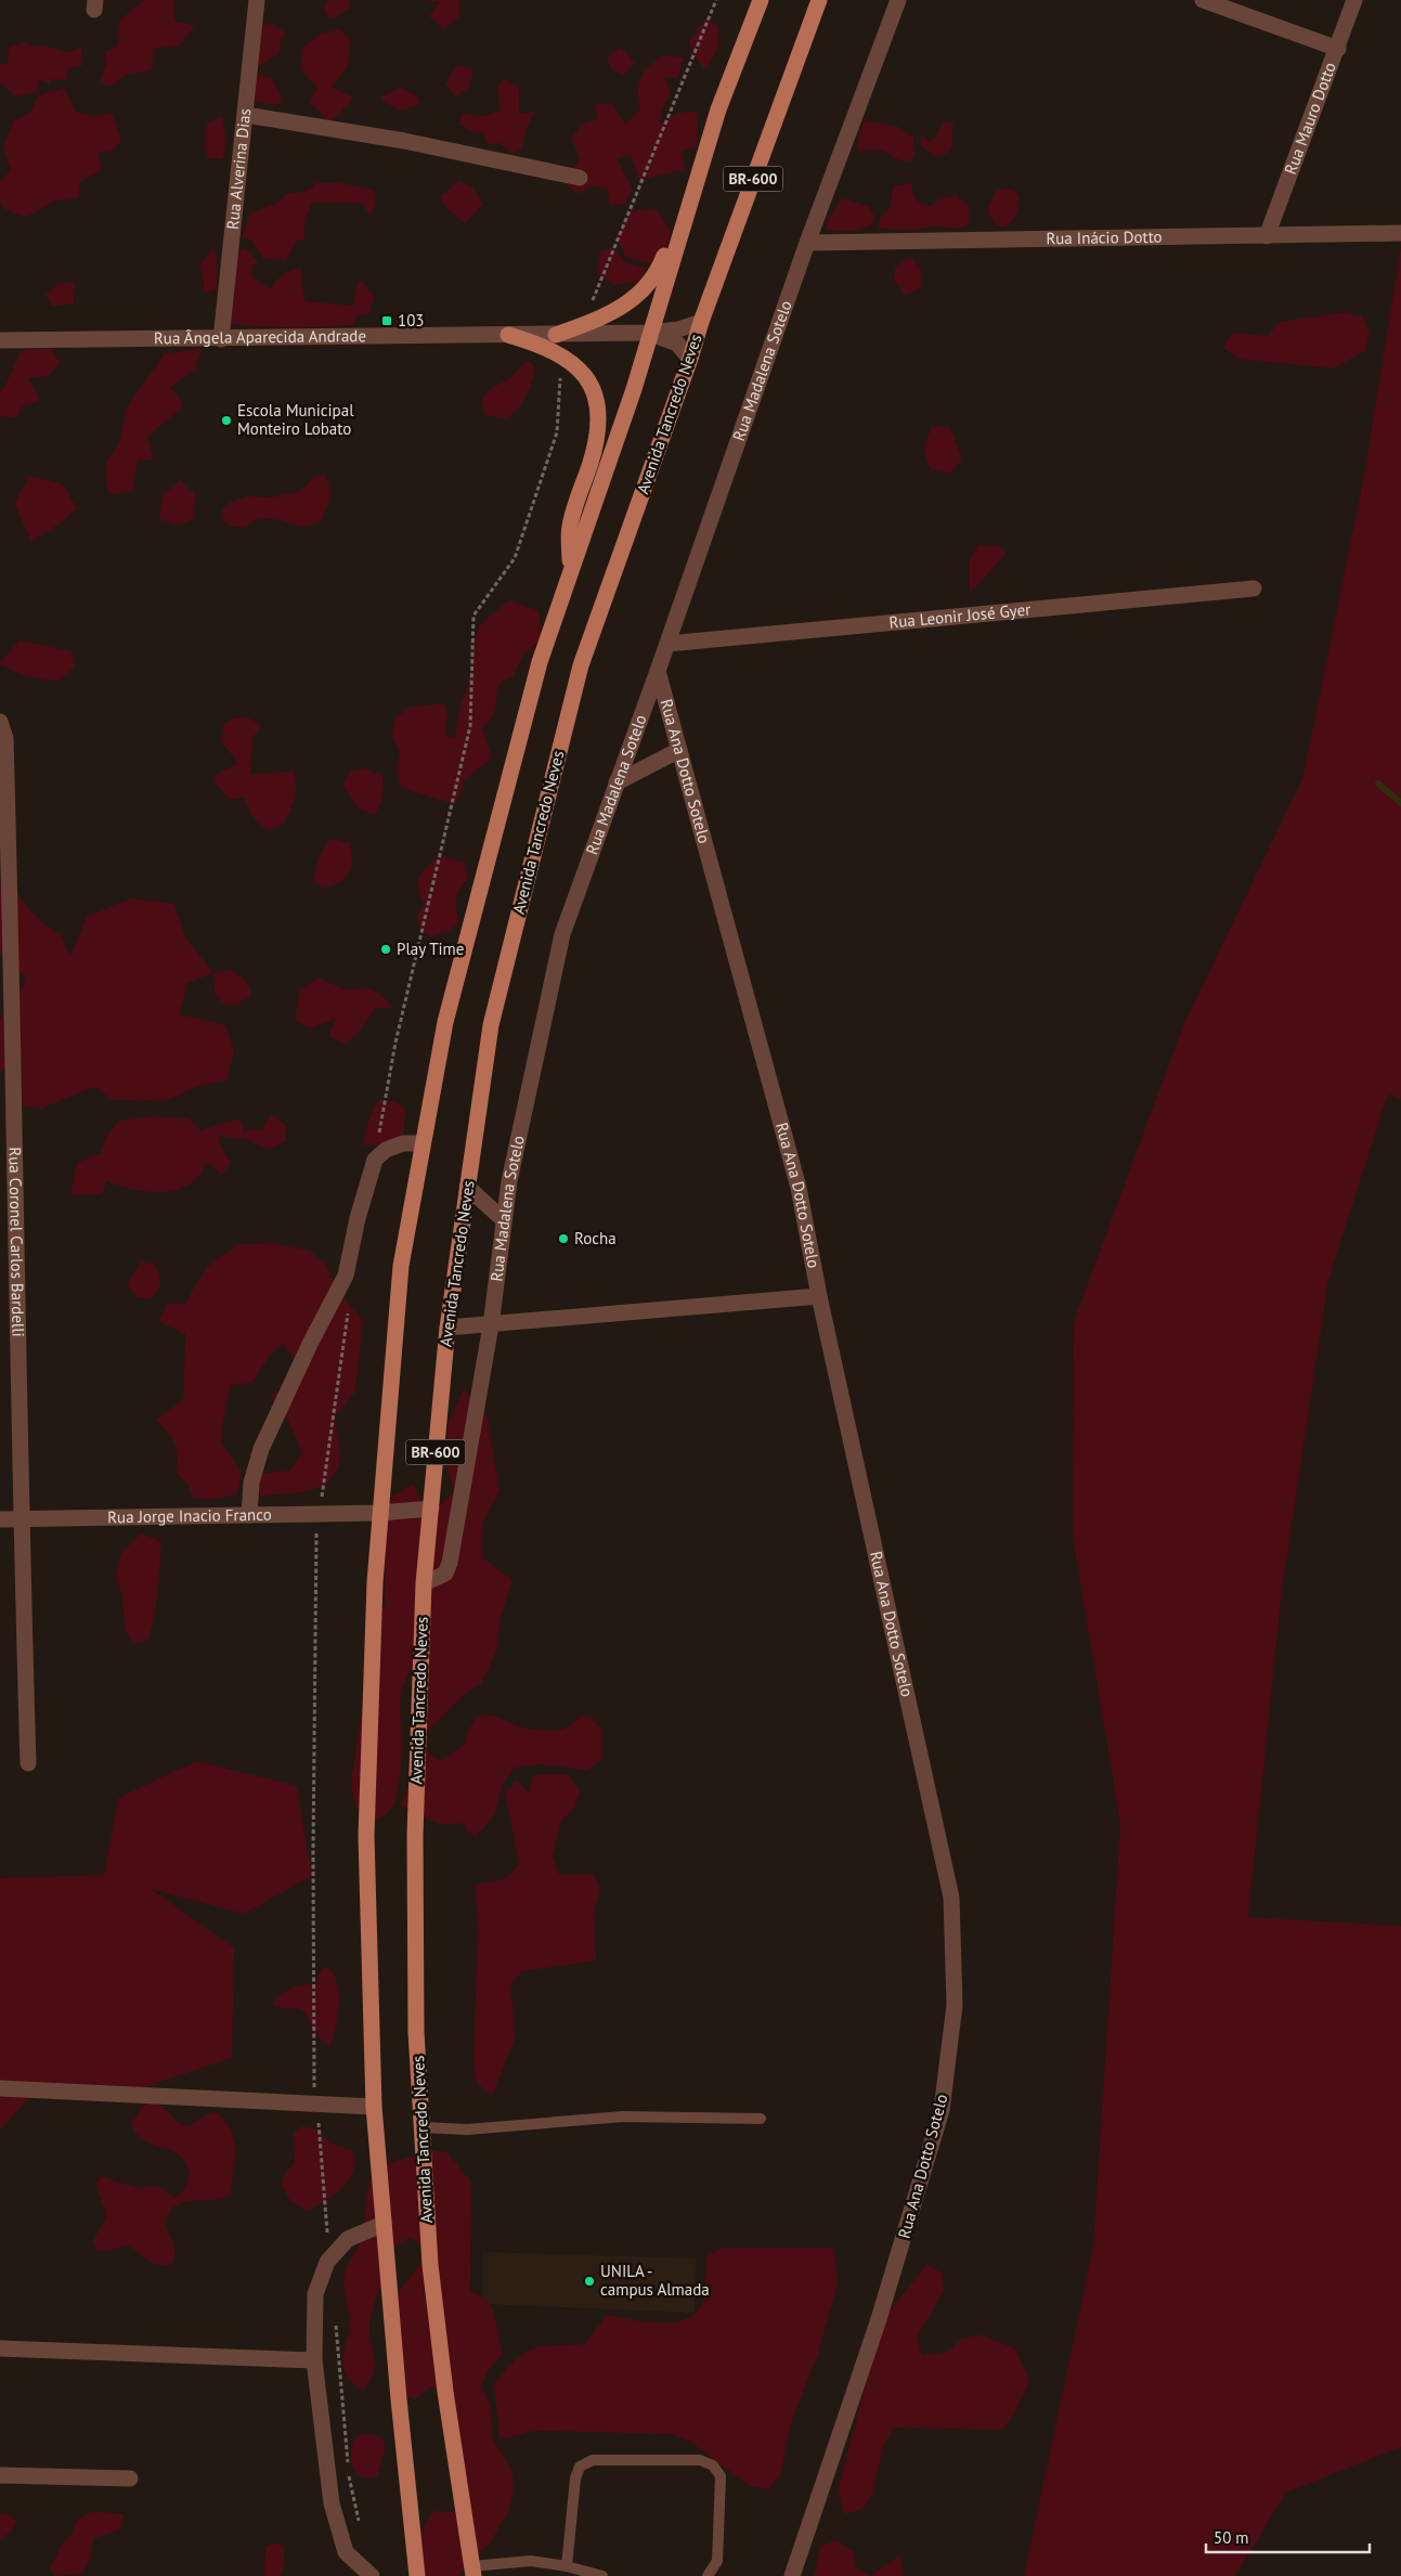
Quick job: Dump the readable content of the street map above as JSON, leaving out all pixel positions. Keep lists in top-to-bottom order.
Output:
{
  "streets": {
    "main road": ["BR-600", "Avenida Tancredo Neves"],
    "street": [
      "Rua Mauro Dotto",
      "Rua Alverina Dias",
      "Rua Inácio Dotto",
      "Rua Ângela Aparecida Andrade",
      "Rua Madalena Sotelo",
      "Rua Leonir José Gyer",
      "Rua Ana Dotto Sotelo",
      "Rua Coronel Carlos Bardelli",
      "Rua Jorge Inacio Franco"
    ]
  },
  "crossings": [
    ["Rua Mauro Dotto", "Rua Inácio Dotto"],
    ["Rua Alverina Dias", "Rua Ângela Aparecida Andrade"],
    ["BR-600", "Rua Ângela Aparecida Andrade"],
    ["BR-600", "Rua Jorge Inacio Franco"],
    ["Rua Inácio Dotto", "Rua Madalena Sotelo"],
    ["Rua Ângela Aparecida Andrade", "Avenida Tancredo Neves"],
    ["Rua Madalena Sotelo", "Avenida Tancredo Neves"],
    ["Rua Madalena Sotelo", "Rua Leonir José Gyer"],
    ["Rua Madalena Sotelo", "Rua Ana Dotto Sotelo"],
    ["Avenida Tancredo Neves", "Rua Jorge Inacio Franco"],
    ["Rua Coronel Carlos Bardelli", "Rua Jorge Inacio Franco"]
  ],
  "places": {
    "transit": ["103"],
    "other": [
      "Escola Municipal Monteiro Lobato",
      "Play Time",
      "Rocha",
      "UNILA - campus Almada"
    ]
  },
  "scale_bar": "50 m"
}
